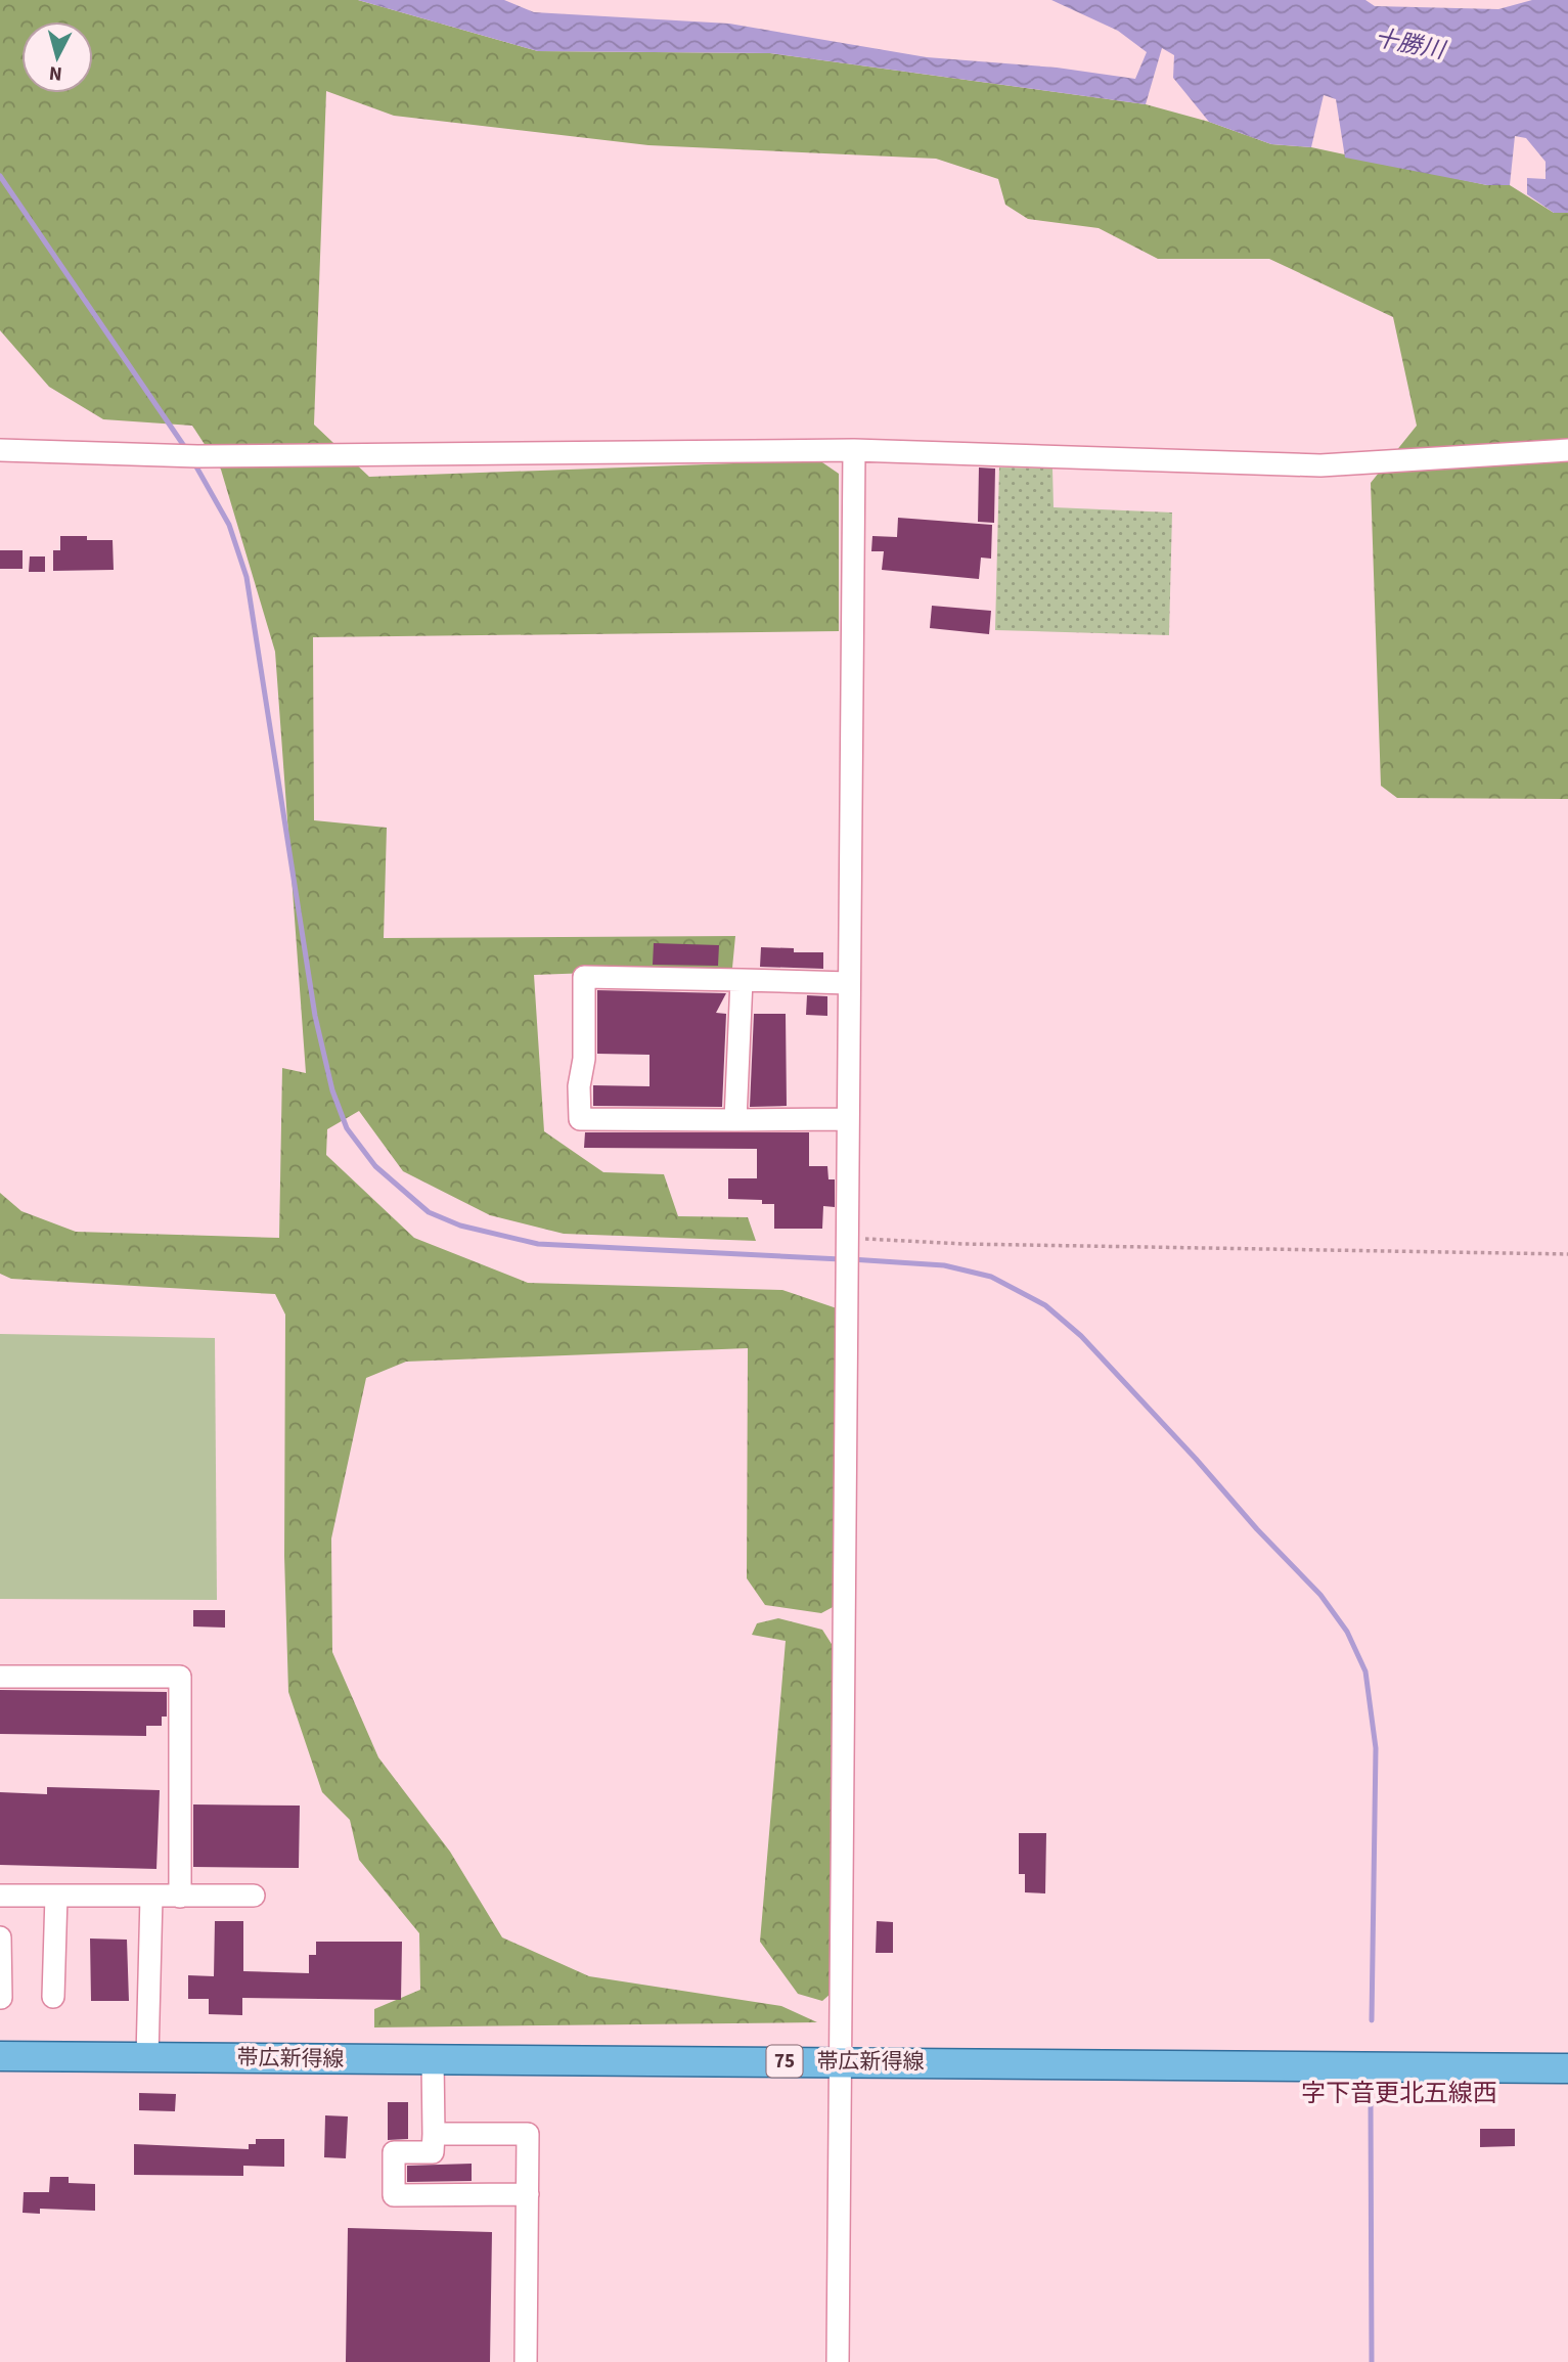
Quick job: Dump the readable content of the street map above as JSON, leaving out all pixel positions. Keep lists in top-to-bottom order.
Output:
{
  "streets": {
    "main road": ["帯広新得線", "75"]
  },
  "districts": ["字下音更北五線西"],
  "water": ["十勝川"],
  "north": "bottom"
}
